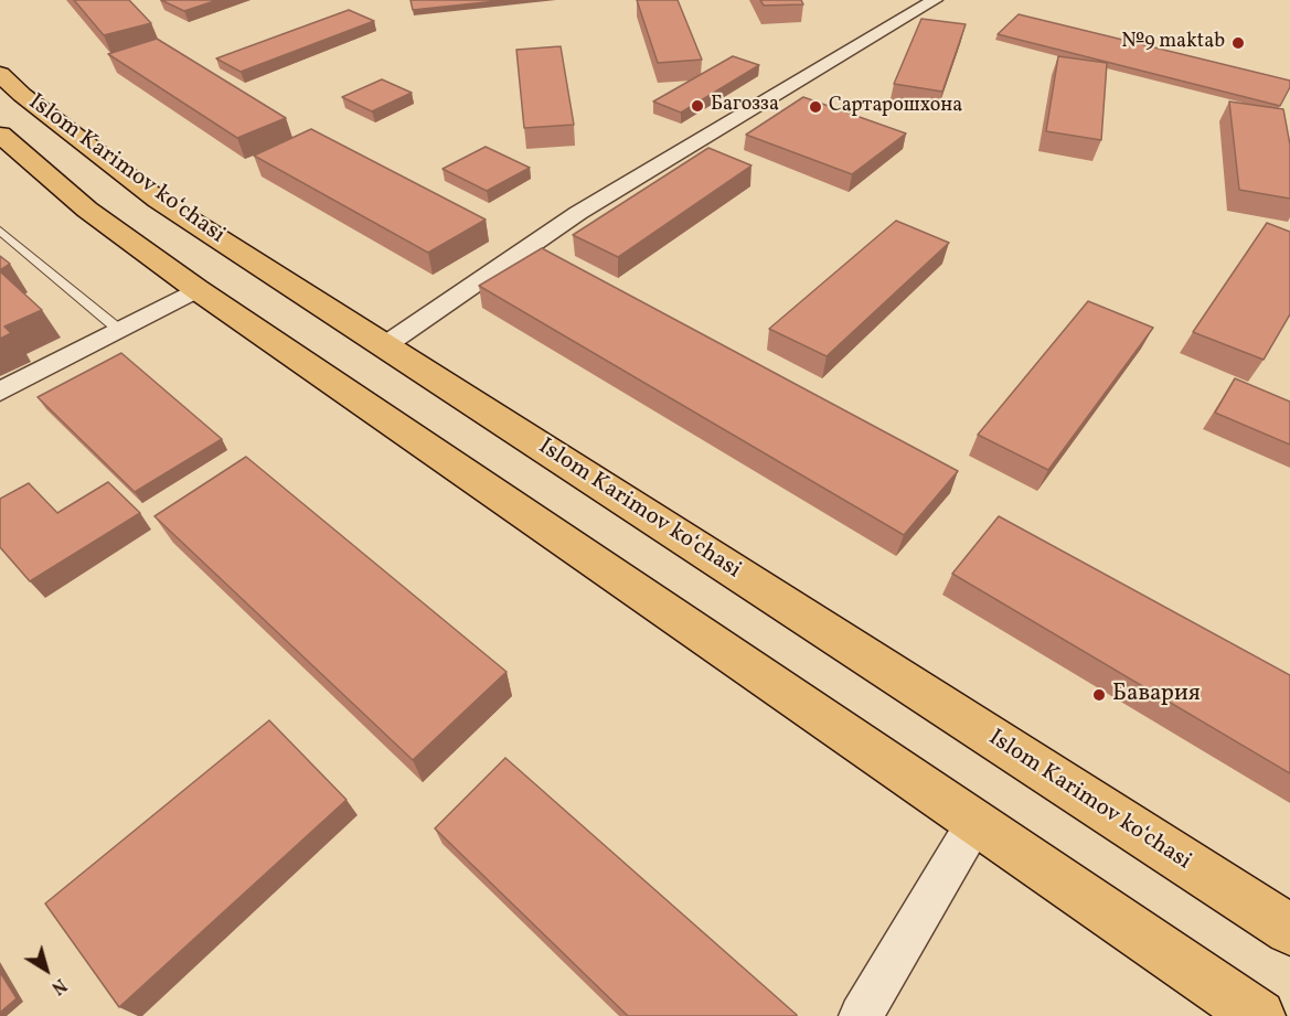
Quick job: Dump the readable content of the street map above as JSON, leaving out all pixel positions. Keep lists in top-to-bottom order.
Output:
{
  "streets": {
    "main road": ["Islom Karimov ko‘chasi"]
  },
  "places": [
    "№9 maktab",
    "Багозза",
    "Сартарошхона",
    "Бавария"
  ],
  "north": "bottom right"
}
